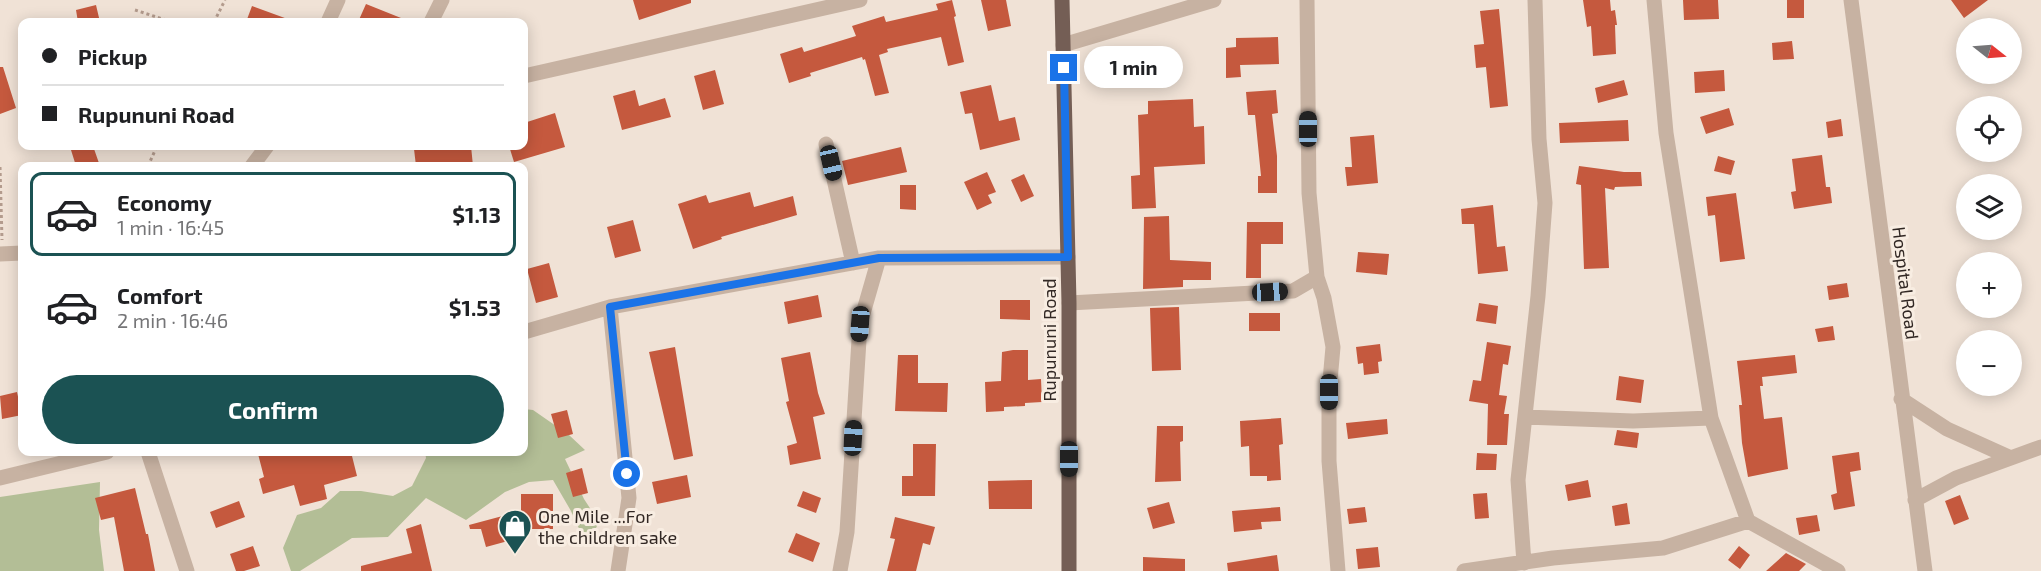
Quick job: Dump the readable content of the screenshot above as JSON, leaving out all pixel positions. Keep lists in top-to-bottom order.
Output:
{
  "streets": {
    "main road": ["Rupununi Road"],
    "street": ["Hospital Road"]
  },
  "places": {
    "shop": ["One Mile ...For the children sake"]
  },
  "north": "right",
  "page": {
    "map_buttons": ["+", "−"],
    "banner": ["Pickup", "Rupununi Road"],
    "bubble": "1 min",
    "list": [
      {
        "name": "Economy",
        "note": "1 min · 16:45",
        "value": "$1.13"
      },
      {
        "name": "Comfort",
        "note": "2 min · 16:46",
        "value": "$1.53"
      }
    ],
    "buttons": "Confirm"
  }
}
